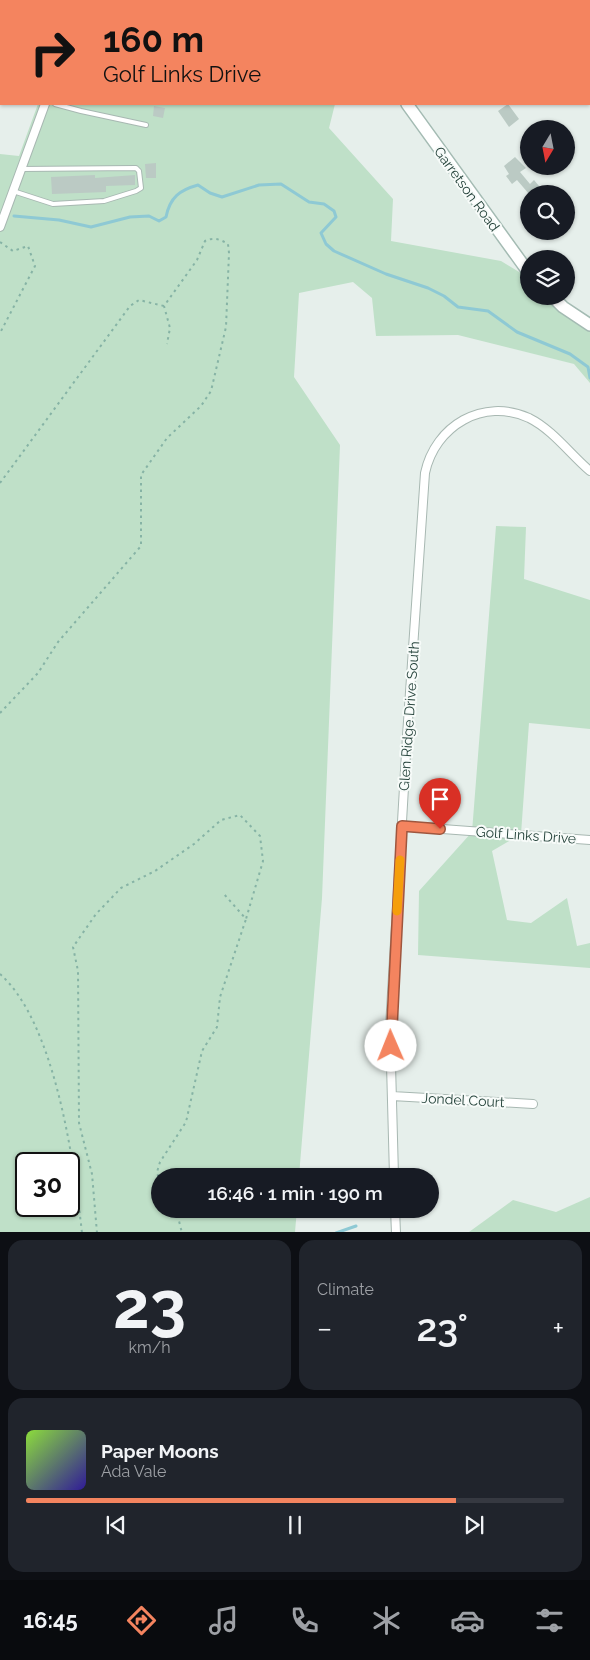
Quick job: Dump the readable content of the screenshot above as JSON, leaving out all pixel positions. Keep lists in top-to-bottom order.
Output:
{
  "streets": {
    "street": [
      "Garretson Road",
      "Glen Ridge Drive South",
      "Golf Links Drive",
      "Jondel Court"
    ]
  },
  "crossings": [
    ["Glen Ridge Drive South", "Golf Links Drive"],
    ["Glen Ridge Drive South", "Jondel Court"]
  ],
  "north": "bottom",
  "page": {
    "turn": ["160 m", "Golf Links Drive"],
    "limit": "30",
    "trip": "16:46 · 1 min · 190 m",
    "tile": [
      ["23", "km/h"],
      "Climate"
    ],
    "heat": ["−", "23°", "+"],
    "song": ["Paper Moons", "Ada Vale"],
    "tabs": "16:45"
  }
}
